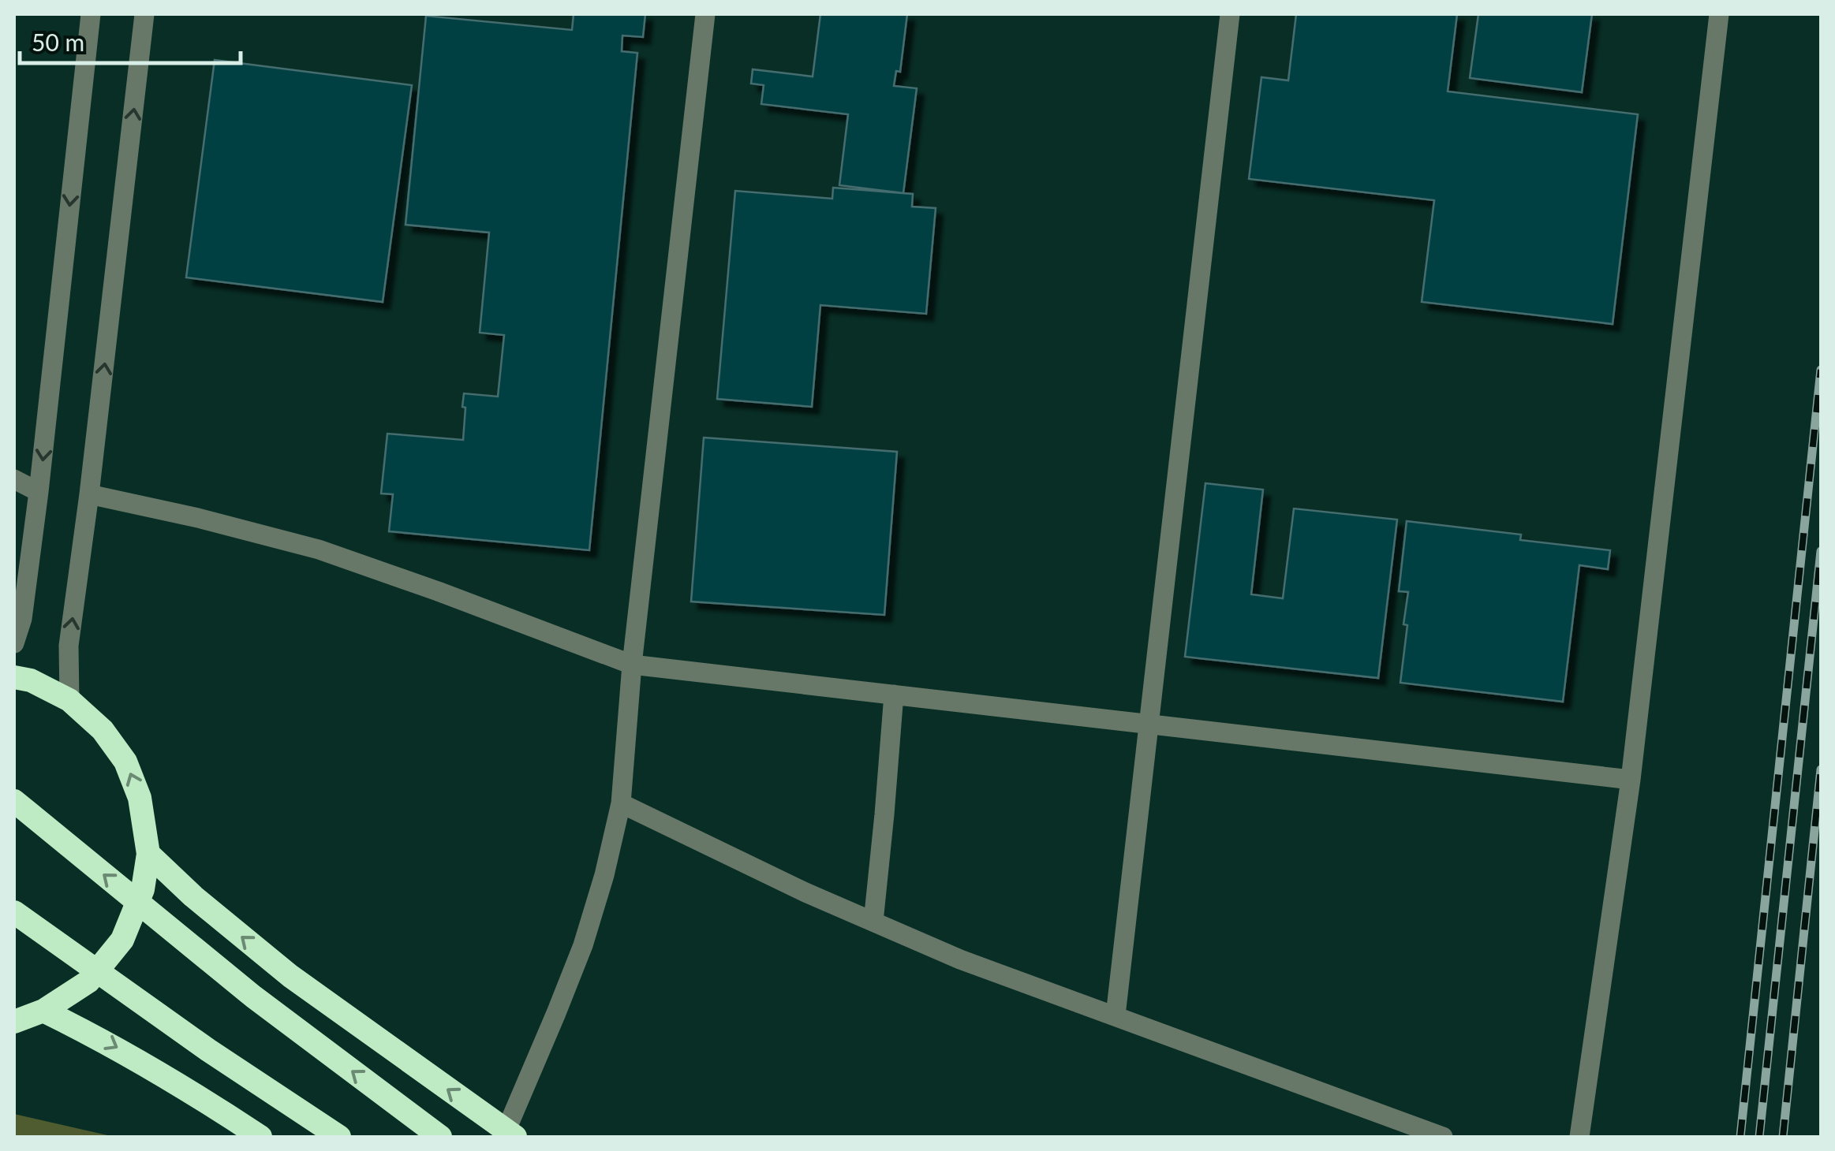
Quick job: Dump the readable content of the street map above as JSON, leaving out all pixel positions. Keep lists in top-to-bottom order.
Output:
{
  "scale_bar": "50 m"
}
